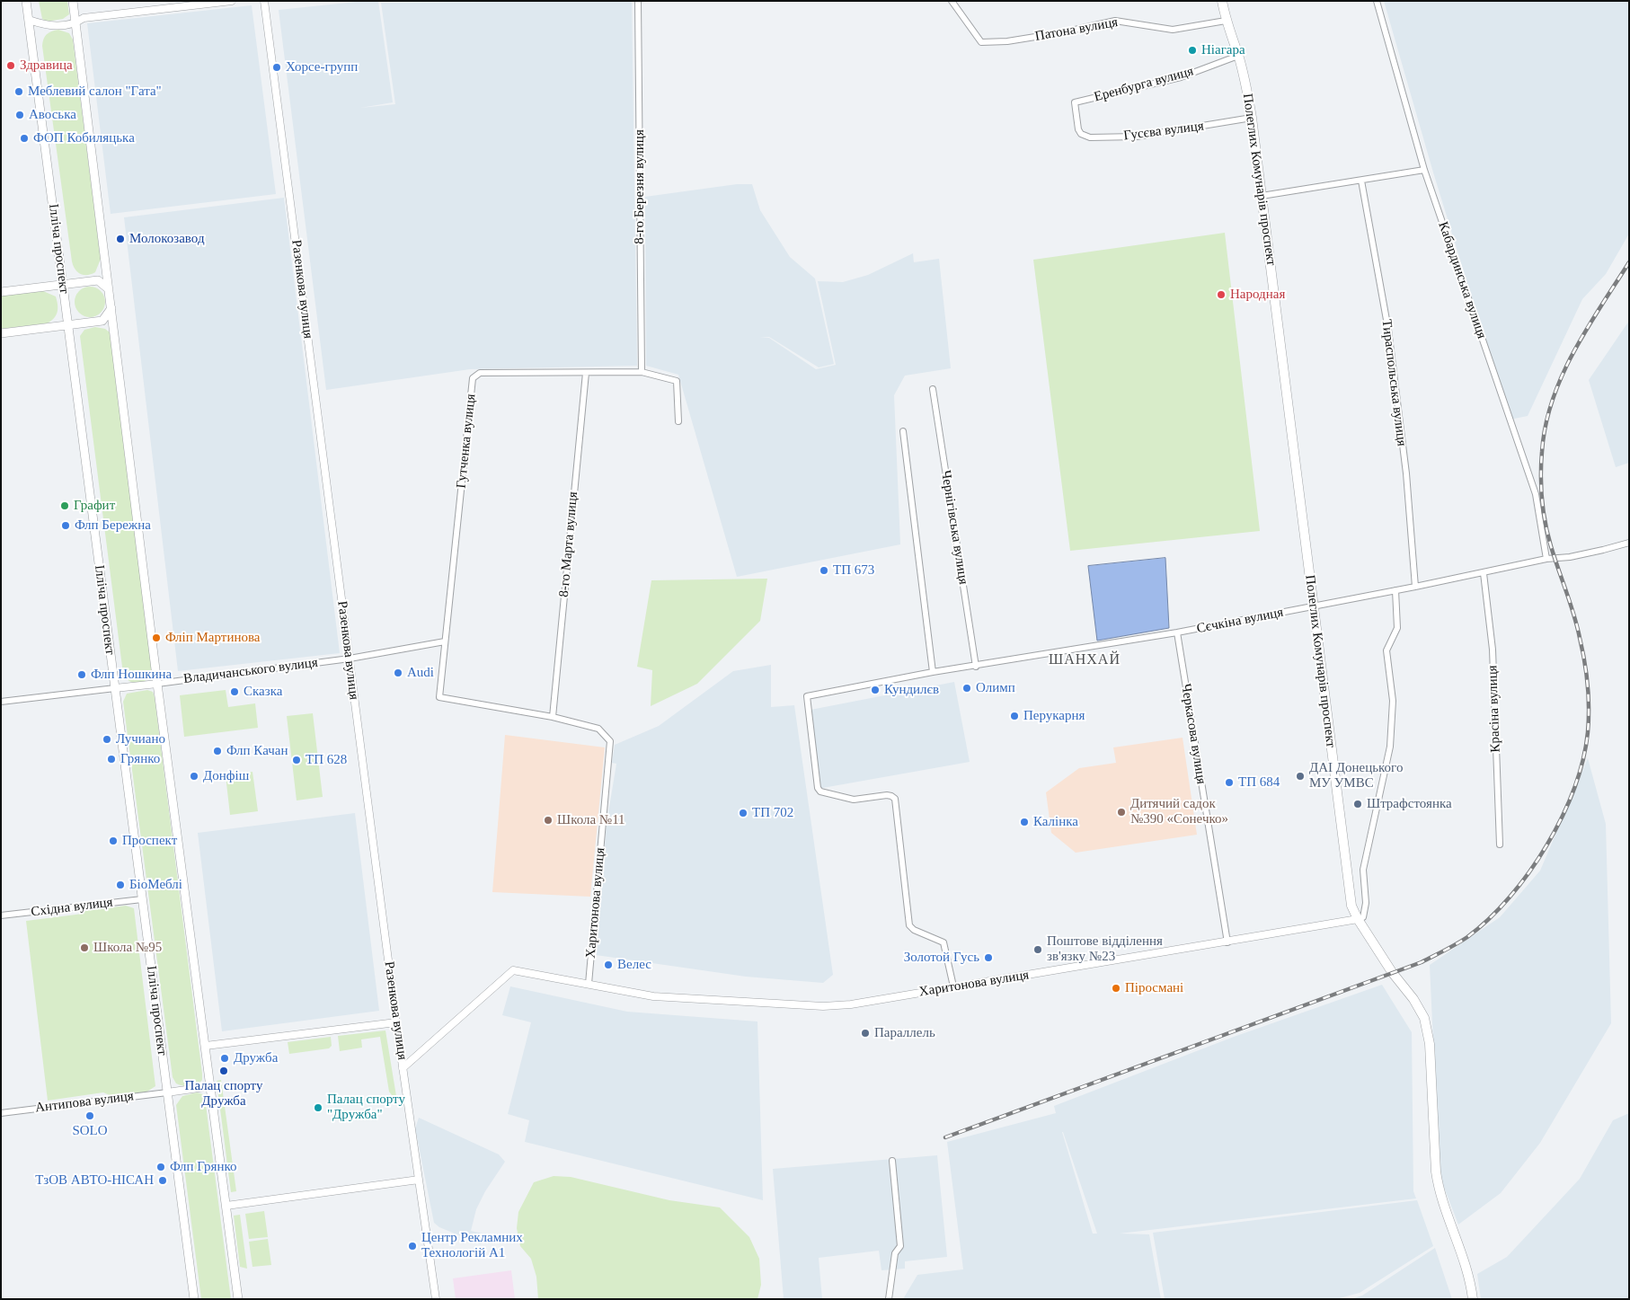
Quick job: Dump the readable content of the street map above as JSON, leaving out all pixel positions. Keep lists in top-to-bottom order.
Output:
{
  "streets": {
    "main road": ["Полеглих Комунарів проспект", "Ілліча проспект"],
    "street": [
      "Патона вулиця",
      "Еренбурга вулиця",
      "Гусєва вулиця",
      "8-го Березня вулиця",
      "Кабардинська вулиця",
      "Разенкова вулиця",
      "Тираспольська вулиця",
      "Гутченка вулиця",
      "Чернігівська вулиця",
      "8-го Марта вулиця",
      "Сєчкіна вулиця",
      "Владичанського вулиця",
      "Красіна вулиця",
      "Черкасова вулиця",
      "Харитонова вулиця",
      "Східна вулиця",
      "Антипова вулиця"
    ]
  },
  "crossings": [
    ["Патона вулиця", "Полеглих Комунарів проспект"],
    ["Еренбурга вулиця", "Гусєва вулиця"],
    ["Еренбурга вулиця", "Полеглих Комунарів проспект"],
    ["Гусєва вулиця", "Полеглих Комунарів проспект"],
    ["Полеглих Комунарів проспект", "Сєчкіна вулиця"],
    ["Полеглих Комунарів проспект", "Харитонова вулиця"],
    ["8-го Березня вулиця", "Гутченка вулиця"],
    ["Ілліча проспект", "Владичанського вулиця"],
    ["Ілліча проспект", "Східна вулиця"],
    ["Ілліча проспект", "Антипова вулиця"],
    ["Кабардинська вулиця", "Сєчкіна вулиця"],
    ["Разенкова вулиця", "Владичанського вулиця"],
    ["Разенкова вулиця", "Харитонова вулиця"],
    ["Тираспольська вулиця", "Сєчкіна вулиця"],
    ["Гутченка вулиця", "8-го Марта вулиця"],
    ["Гутченка вулиця", "Владичанського вулиця"],
    ["Гутченка вулиця", "Харитонова вулиця"],
    ["Чернігівська вулиця", "Сєчкіна вулиця"],
    ["8-го Марта вулиця", "Харитонова вулиця"],
    ["Сєчкіна вулиця", "Красіна вулиця"],
    ["Сєчкіна вулиця", "Черкасова вулиця"],
    ["Сєчкіна вулиця", "Харитонова вулиця"],
    ["Черкасова вулиця", "Харитонова вулиця"]
  ],
  "districts": ["ШАНХАЙ"],
  "places": [
    "Ніагара",
    "Здравица",
    "Хорсе-групп",
    "Меблевий салон \"Гата\"",
    "Авоська",
    "ФОП Кобиляцька",
    "Молокозавод",
    "Народная",
    "Графит",
    "Флп Бережна",
    "ТП 673",
    "Фліп Мартинова",
    "Audi",
    "Флп Ношкина",
    "Олимп",
    "Кундилєв",
    "Сказка",
    "Перукарня",
    "Лучиано",
    "Флп Качан",
    "Грянко",
    "ТП 628",
    "Донфіш",
    "ДАІ Донецького МУ УМВС",
    "ТП 684",
    "Штрафстоянка",
    "Дитячий садок №390 «Сонечко»",
    "ТП 702",
    "Школа №11",
    "Калінка",
    "Проспект",
    "БіоМеблі",
    "Школа №95",
    "Поштове відділення зв'язку №23",
    "Золотой Гусь",
    "Велес",
    "Піросмані",
    "Параллель",
    "Дружба",
    "Палац спорту Дружба",
    "Палац спорту \"Дружба\"",
    "SOLO",
    "Флп Грянко",
    "ТзОВ АВТО-НІСАН",
    "Центр Рекламних Технологій А1"
  ]
}
